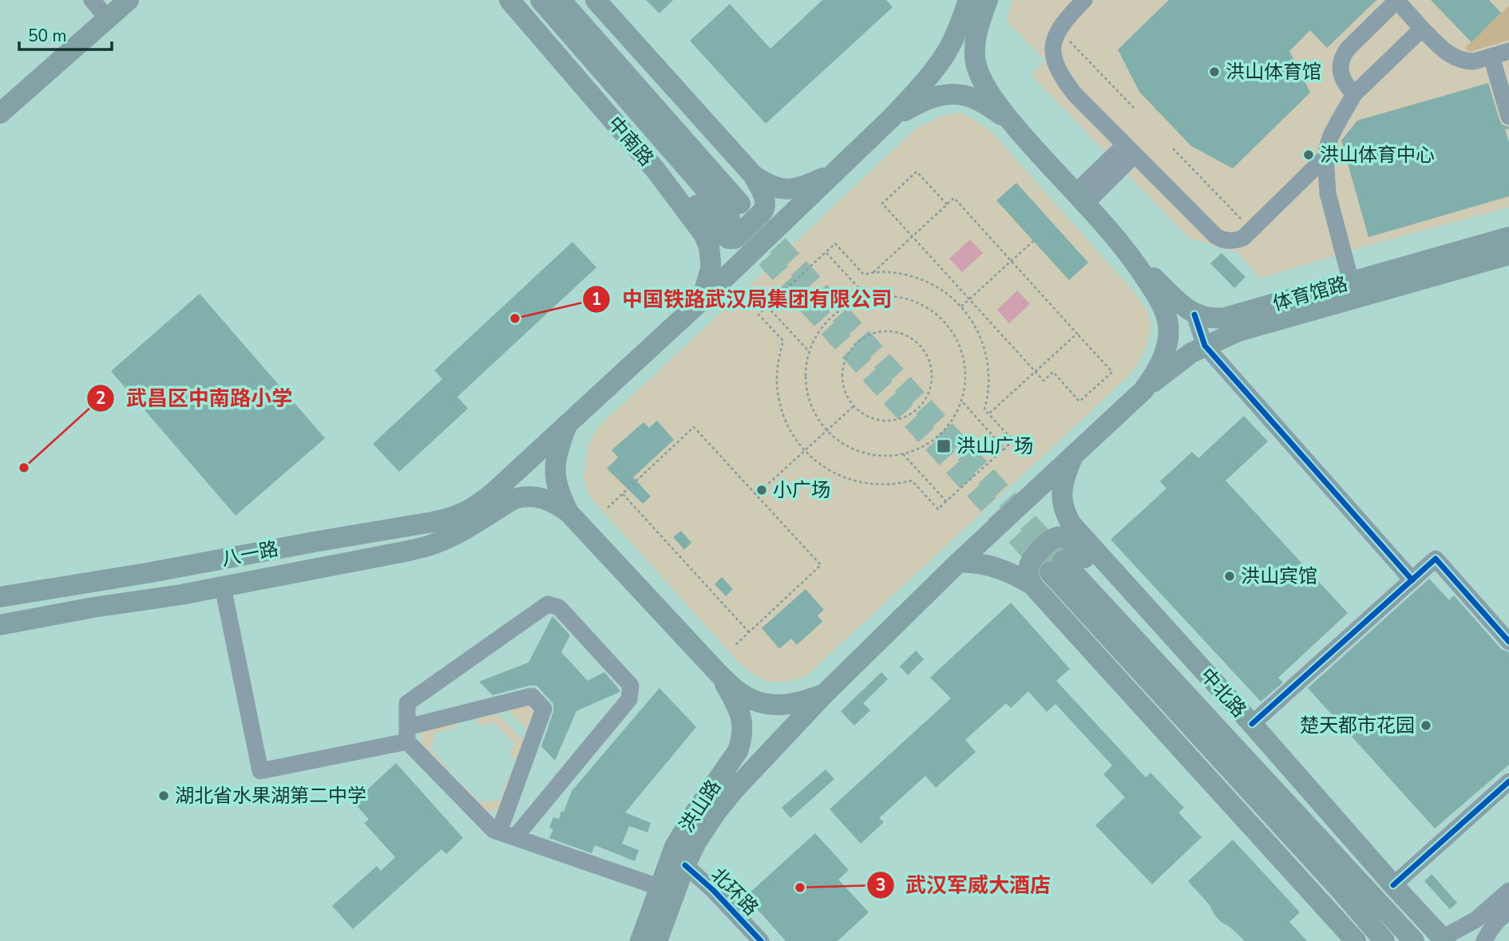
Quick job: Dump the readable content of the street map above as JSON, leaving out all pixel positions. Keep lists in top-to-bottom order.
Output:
{
  "streets": {
    "main road": [
      "中南路",
      "体育馆路",
      "八一路",
      "中北路",
      "洪山路"
    ],
    "street": ["北环路"]
  },
  "crossings": [
    ["中南路", "八一路"],
    ["体育馆路", "洪山路"],
    ["中北路", "洪山路"],
    ["洪山路", "北环路"]
  ],
  "places": {
    "other": [
      "洪山体育馆",
      "洪山体育中心",
      "中国铁路武汉局集团有限公司",
      "武昌区中南路小学",
      "小广场",
      "洪山宾馆",
      "楚天都市花园",
      "湖北省水果湖第二中学",
      "武汉军威大酒店"
    ],
    "transit": ["洪山广场"]
  },
  "scale_bar": "50 m"
}
